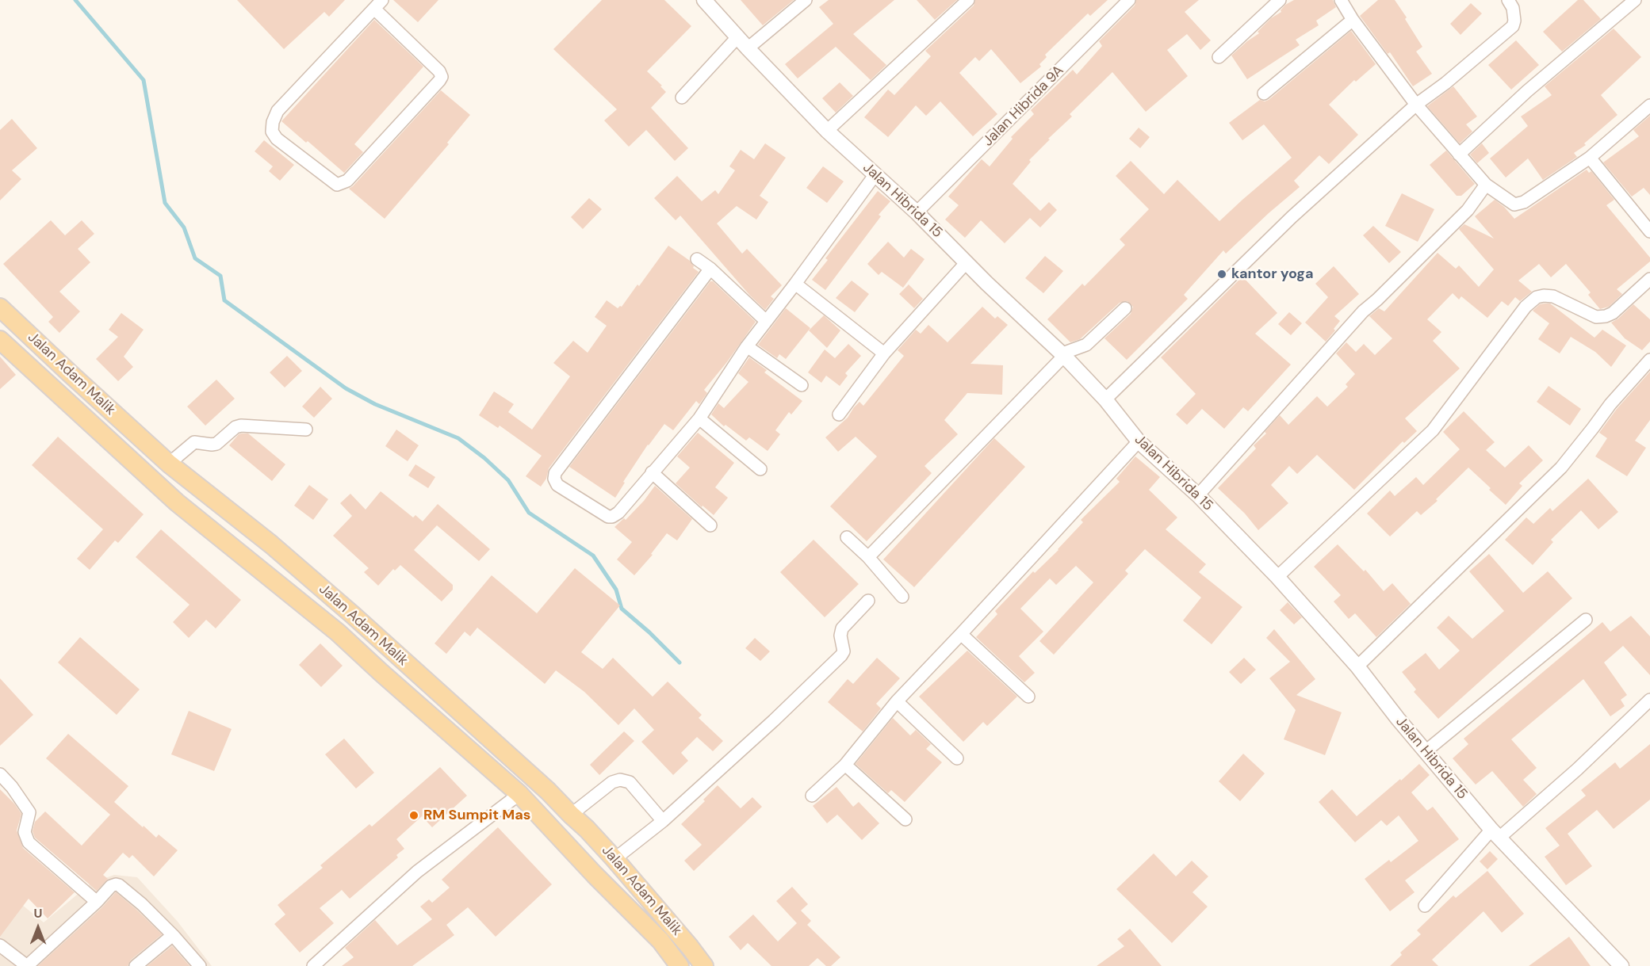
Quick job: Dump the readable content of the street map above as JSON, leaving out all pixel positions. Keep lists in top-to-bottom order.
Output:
{
  "streets": {
    "main road": ["Jalan Adam Malik"],
    "street": ["Jalan Hibrida 9A", "Jalan Hibrida 15"]
  },
  "crossings": [
    ["Jalan Hibrida 9A", "Jalan Hibrida 15"]
  ],
  "places": ["kantor yoga", "RM Sumpit Mas"],
  "north": "top"
}
